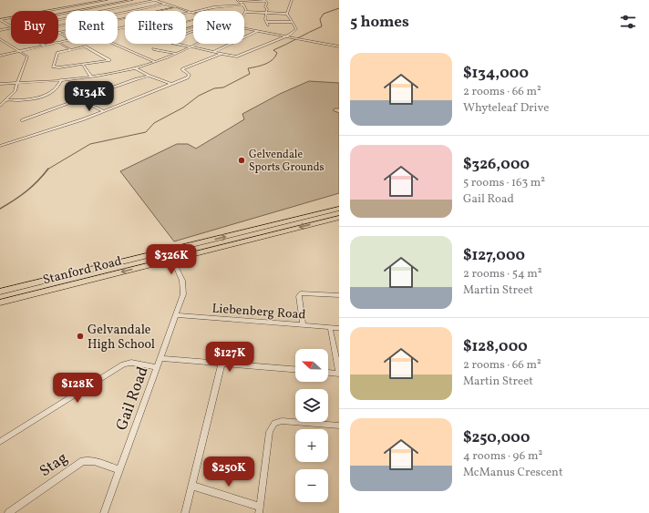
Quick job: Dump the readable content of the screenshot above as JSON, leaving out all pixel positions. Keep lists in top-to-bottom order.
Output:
{
  "streets": {
    "main road": ["Stanford Road"],
    "street": ["Liebenberg Road", "Gail Road", "Stag"]
  },
  "crossings": [
    ["Stanford Road", "Gail Road"],
    ["Liebenberg Road", "Gail Road"],
    ["Gail Road", "Stag"]
  ],
  "places": ["Gelvendale Sports Grounds", "Gelvandale High School"],
  "north": "left",
  "page": {
    "heading": "5 homes",
    "chip": [
      "Buy",
      "Rent",
      "Filters",
      "New"
    ],
    "list": [
      {
        "name": "$134,000",
        "note": "2 rooms · 66 m² · Whyteleaf Drive"
      },
      {
        "name": "$326,000",
        "note": "5 rooms · 163 m² · Gail Road"
      },
      {
        "name": "$127,000",
        "note": "2 rooms · 54 m² · Martin Street"
      },
      {
        "name": "$128,000",
        "note": "2 rooms · 66 m² · Martin Street"
      },
      {
        "name": "$250,000",
        "note": "4 rooms · 96 m² · McManus Crescent"
      }
    ],
    "price": [
      "$134K",
      "$326K",
      "$127K",
      "$128K",
      "$250K"
    ],
    "map_buttons": ["+", "−"]
  }
}
